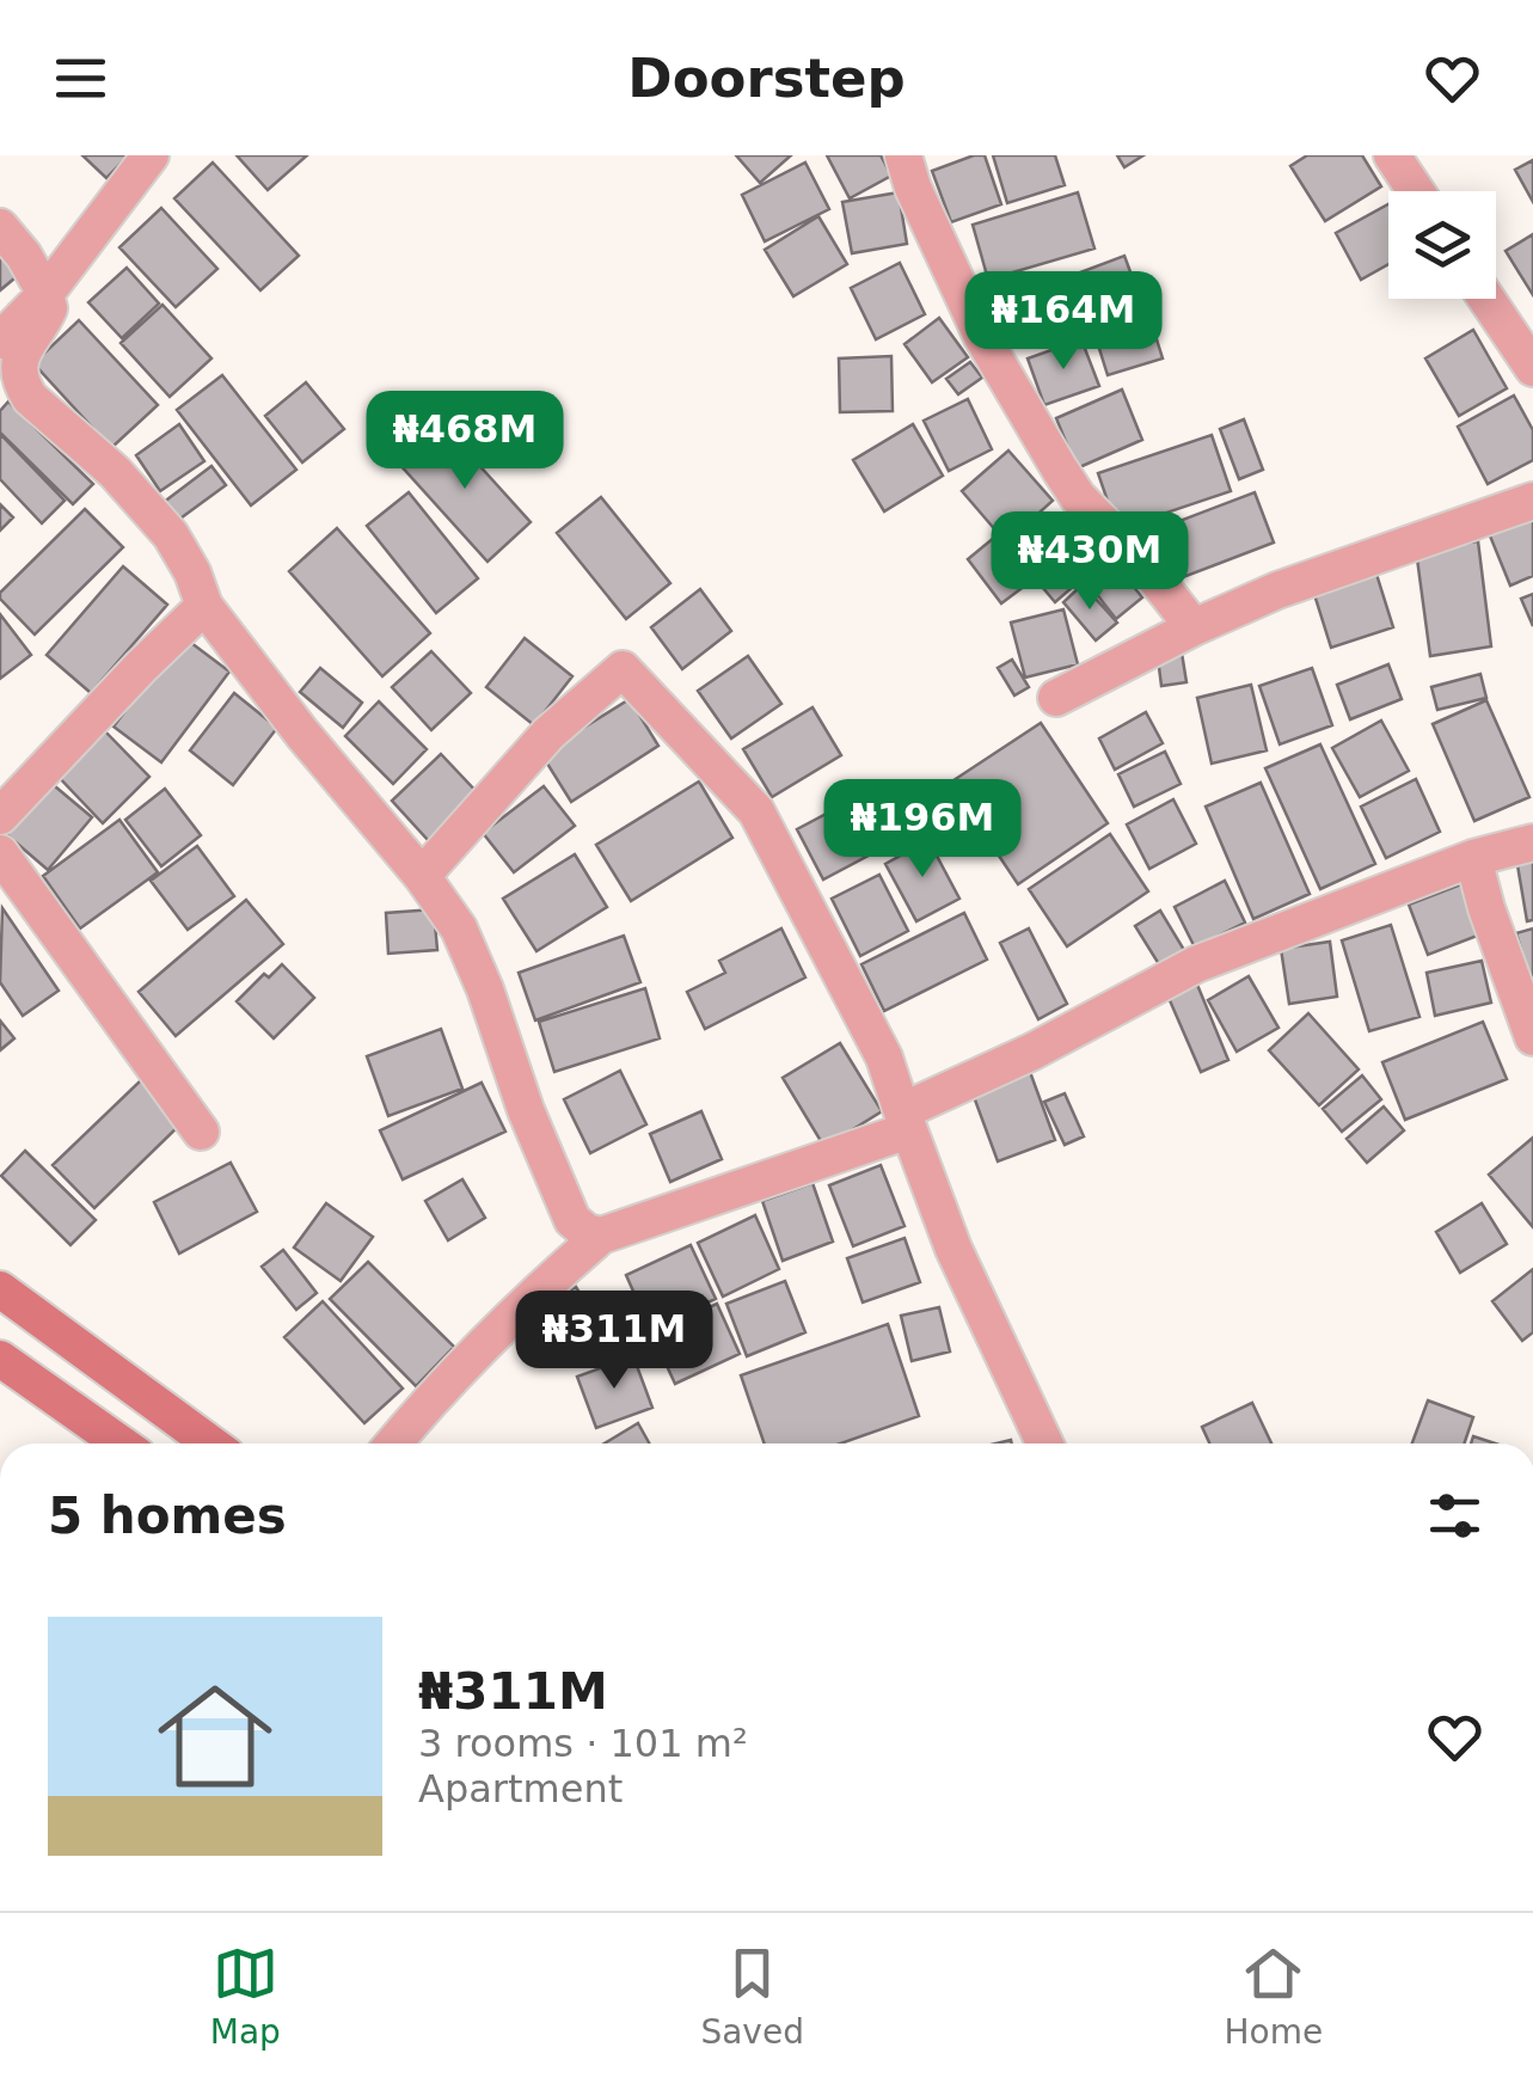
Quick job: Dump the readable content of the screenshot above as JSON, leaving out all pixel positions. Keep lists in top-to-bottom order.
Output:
{
  "page": {
    "header": "Doorstep",
    "price": [
      "₦164M",
      "₦468M",
      "₦430M",
      "₦196M",
      "₦311M"
    ],
    "heading": "5 homes",
    "list": [
      {
        "name": "₦311M",
        "note": "3 rooms · 101 m² · Apartment"
      }
    ],
    "tabs": ["Map", "Saved", "Home"]
  }
}
